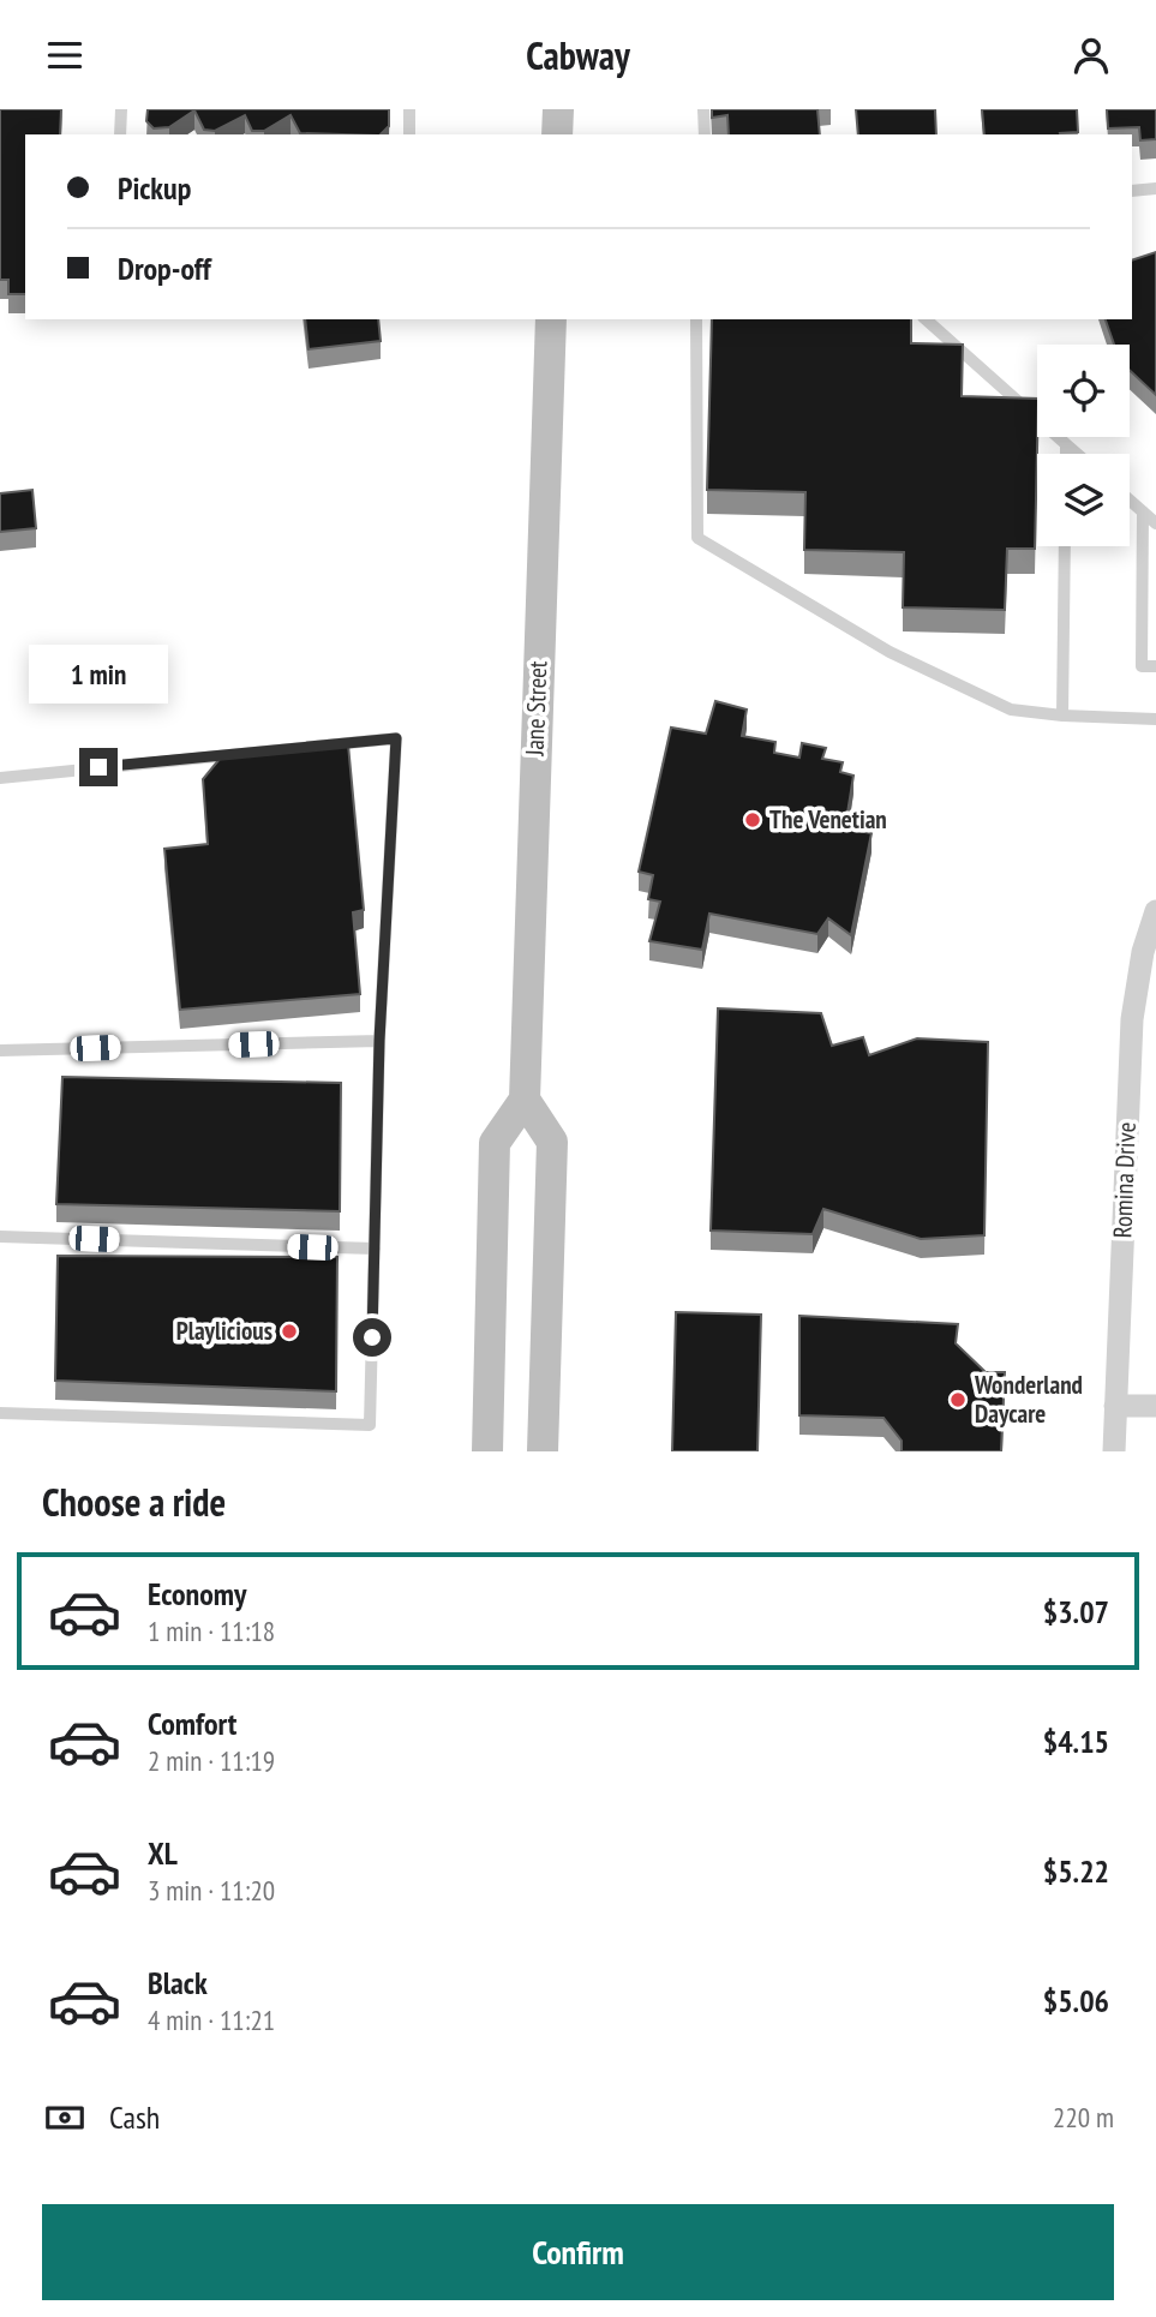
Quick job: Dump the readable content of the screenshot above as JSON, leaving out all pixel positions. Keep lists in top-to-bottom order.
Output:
{
  "streets": {
    "main road": ["Jane Street"],
    "street": ["Romina Drive"]
  },
  "places": ["The Venetian", "Playlicious", "Wonderland Daycare"],
  "page": {
    "header": "Cabway",
    "banner": ["Pickup", "Drop-off"],
    "bubble": "1 min",
    "heading": "Choose a ride",
    "list": [
      {
        "name": "Economy",
        "note": "1 min · 11:18",
        "value": "$3.07"
      },
      {
        "name": "Comfort",
        "note": "2 min · 11:19",
        "value": "$4.15"
      },
      {
        "name": "XL",
        "note": "3 min · 11:20",
        "value": "$5.22"
      },
      {
        "name": "Black",
        "note": "4 min · 11:21",
        "value": "$5.06"
      }
    ],
    "pay": ["Cash", "220 m"],
    "buttons": "Confirm"
  }
}
